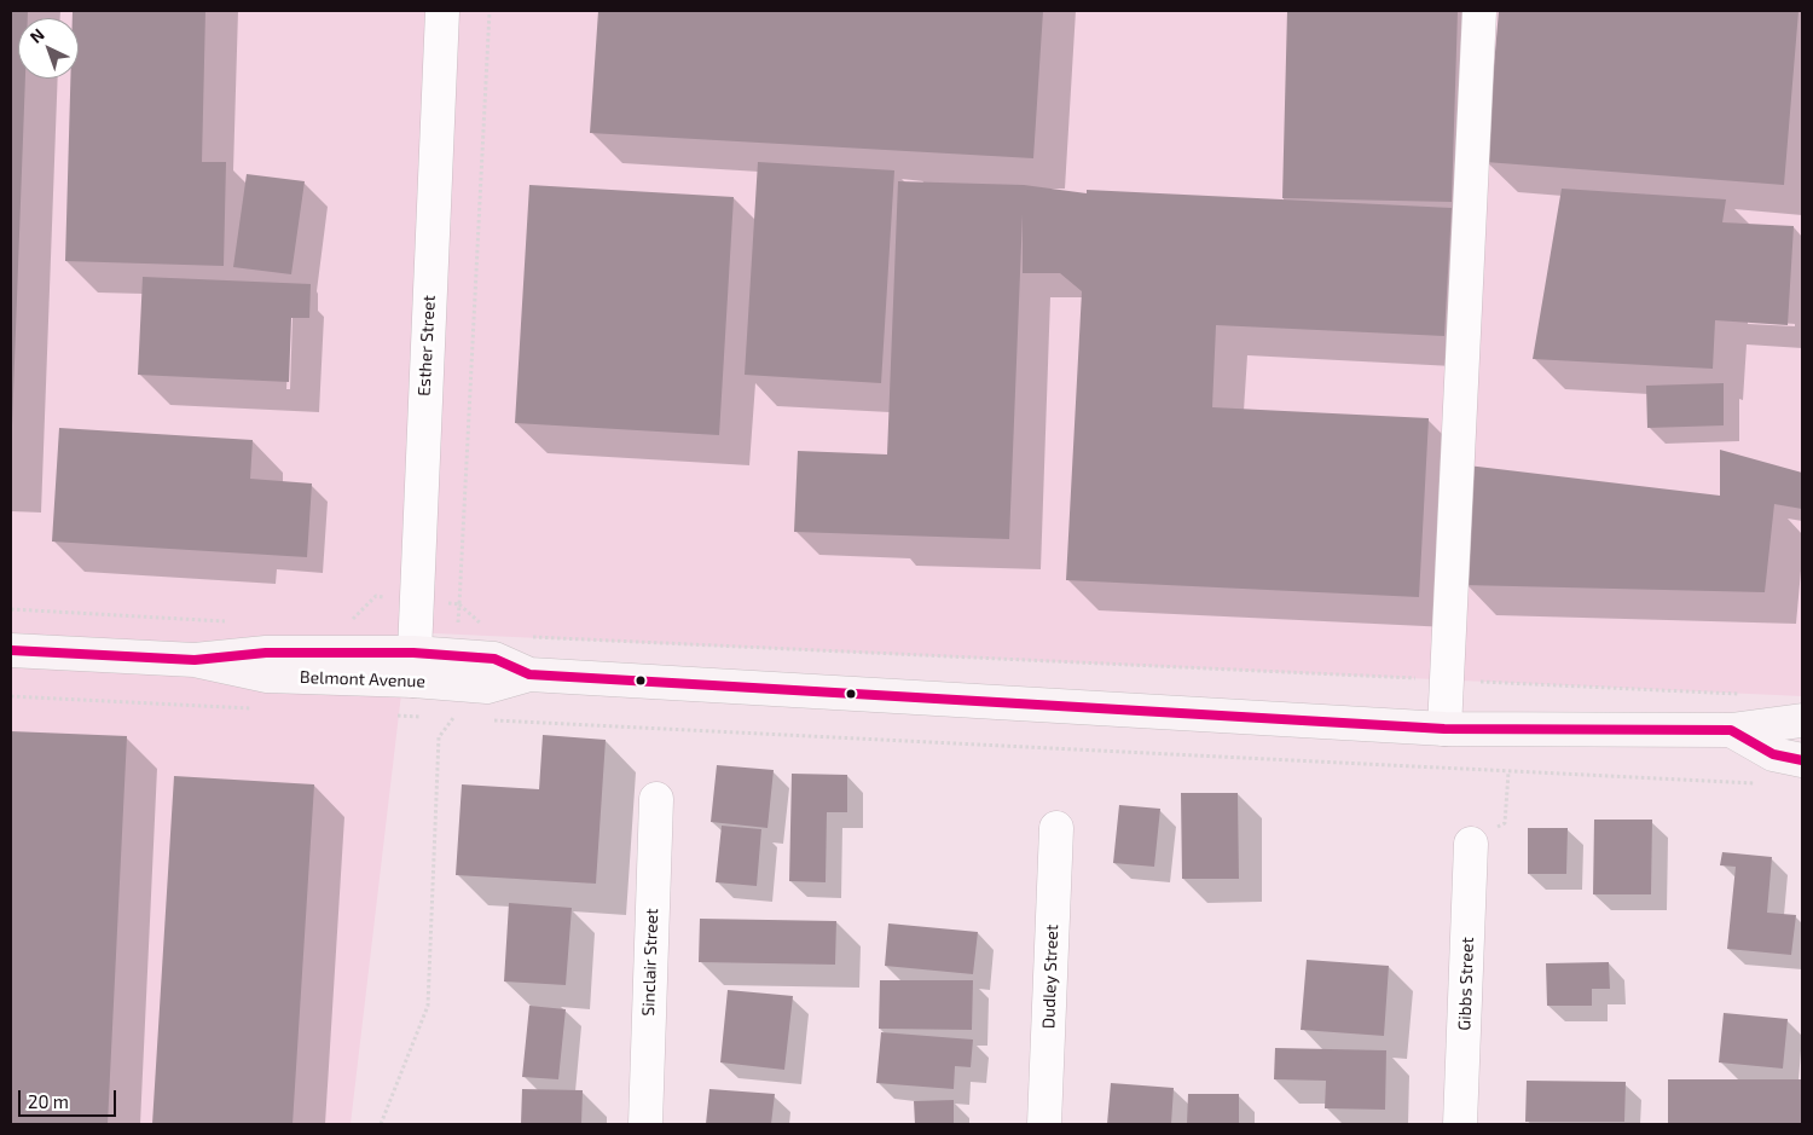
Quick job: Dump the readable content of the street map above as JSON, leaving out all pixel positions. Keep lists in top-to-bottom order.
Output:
{
  "streets": {
    "main road": ["Belmont Avenue"],
    "street": [
      "Esther Street",
      "Sinclair Street",
      "Dudley Street",
      "Gibbs Street"
    ]
  },
  "crossings": [
    ["Esther Street", "Belmont Avenue"]
  ],
  "scale_bar": "20 m",
  "north": "top left"
}
